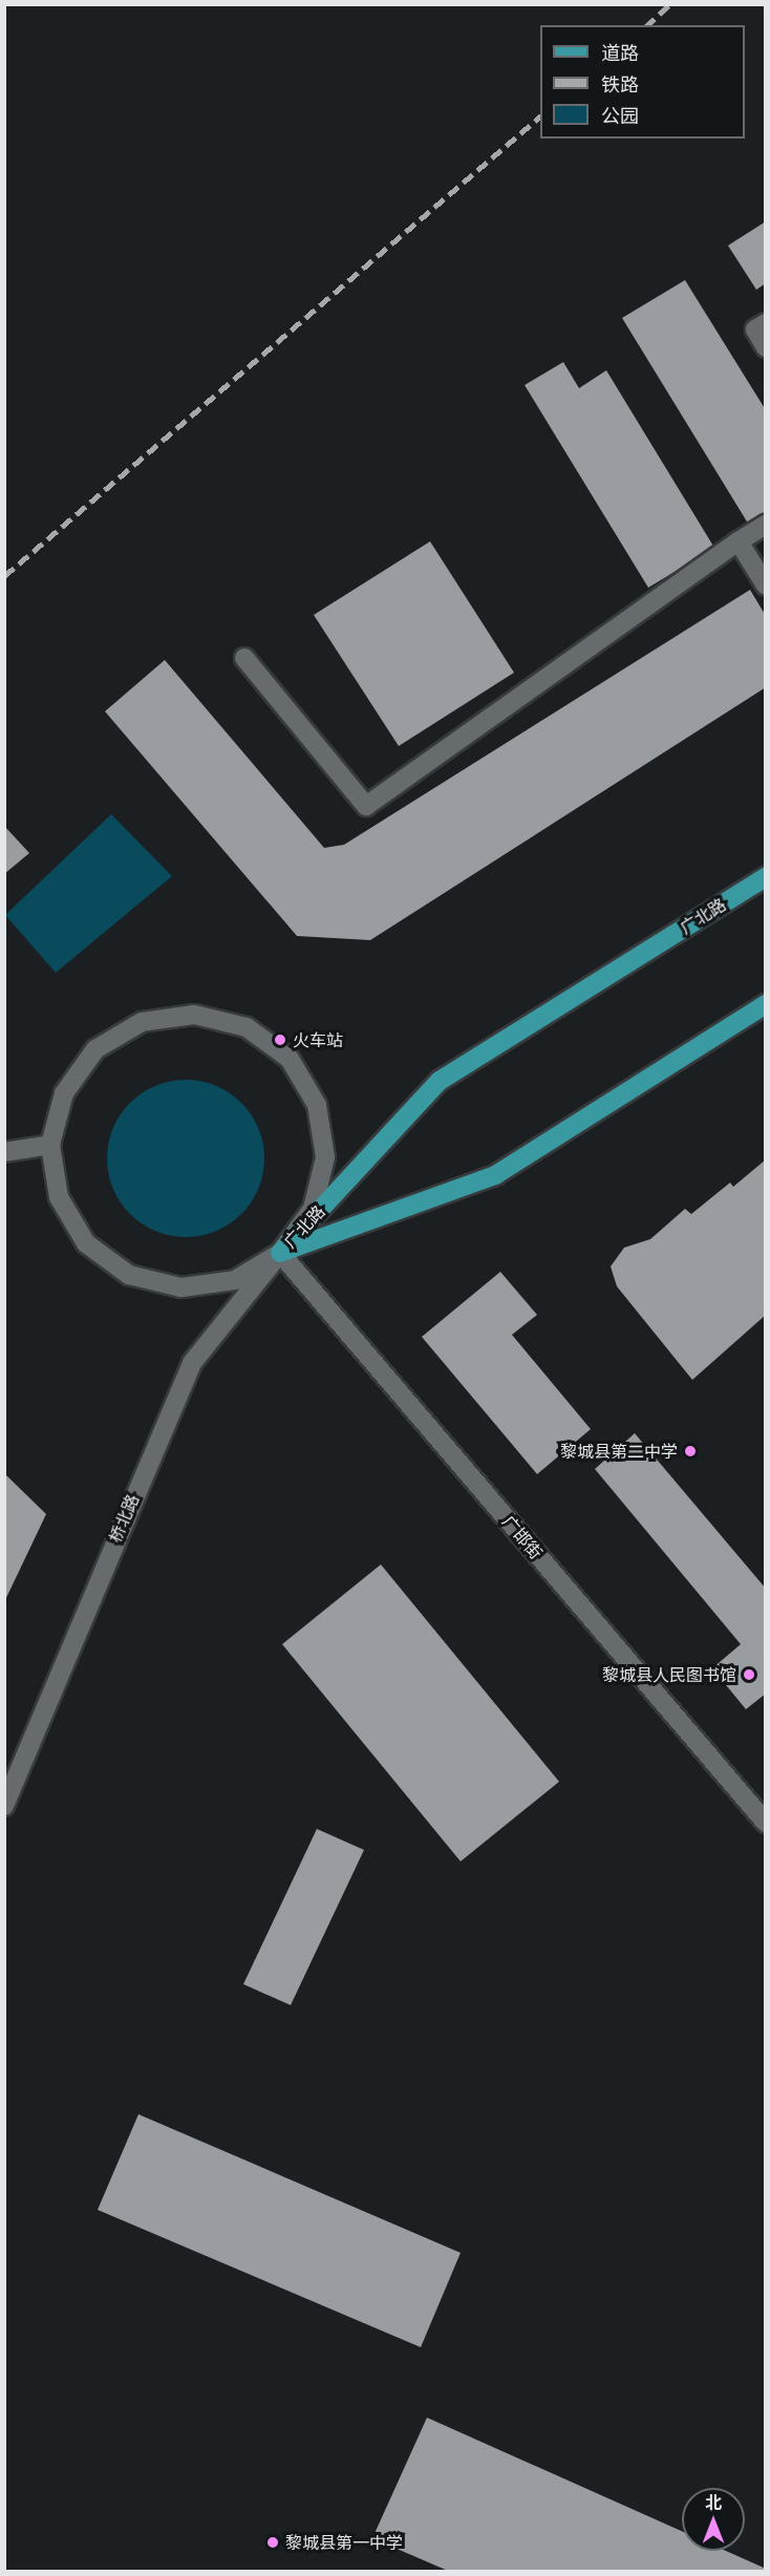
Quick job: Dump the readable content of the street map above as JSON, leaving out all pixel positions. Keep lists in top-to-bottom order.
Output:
{
  "streets": {
    "main road": ["广北路"],
    "street": ["桥北路", "广邯街"]
  },
  "crossings": [
    ["广北路", "桥北路"],
    ["广北路", "广邯街"],
    ["桥北路", "广邯街"]
  ],
  "places": [
    "火车站",
    "黎城县第二中学",
    "黎城县人民图书馆",
    "黎城县第一中学"
  ],
  "legend": ["道路", "铁路", "公园"],
  "north": "top"
}
